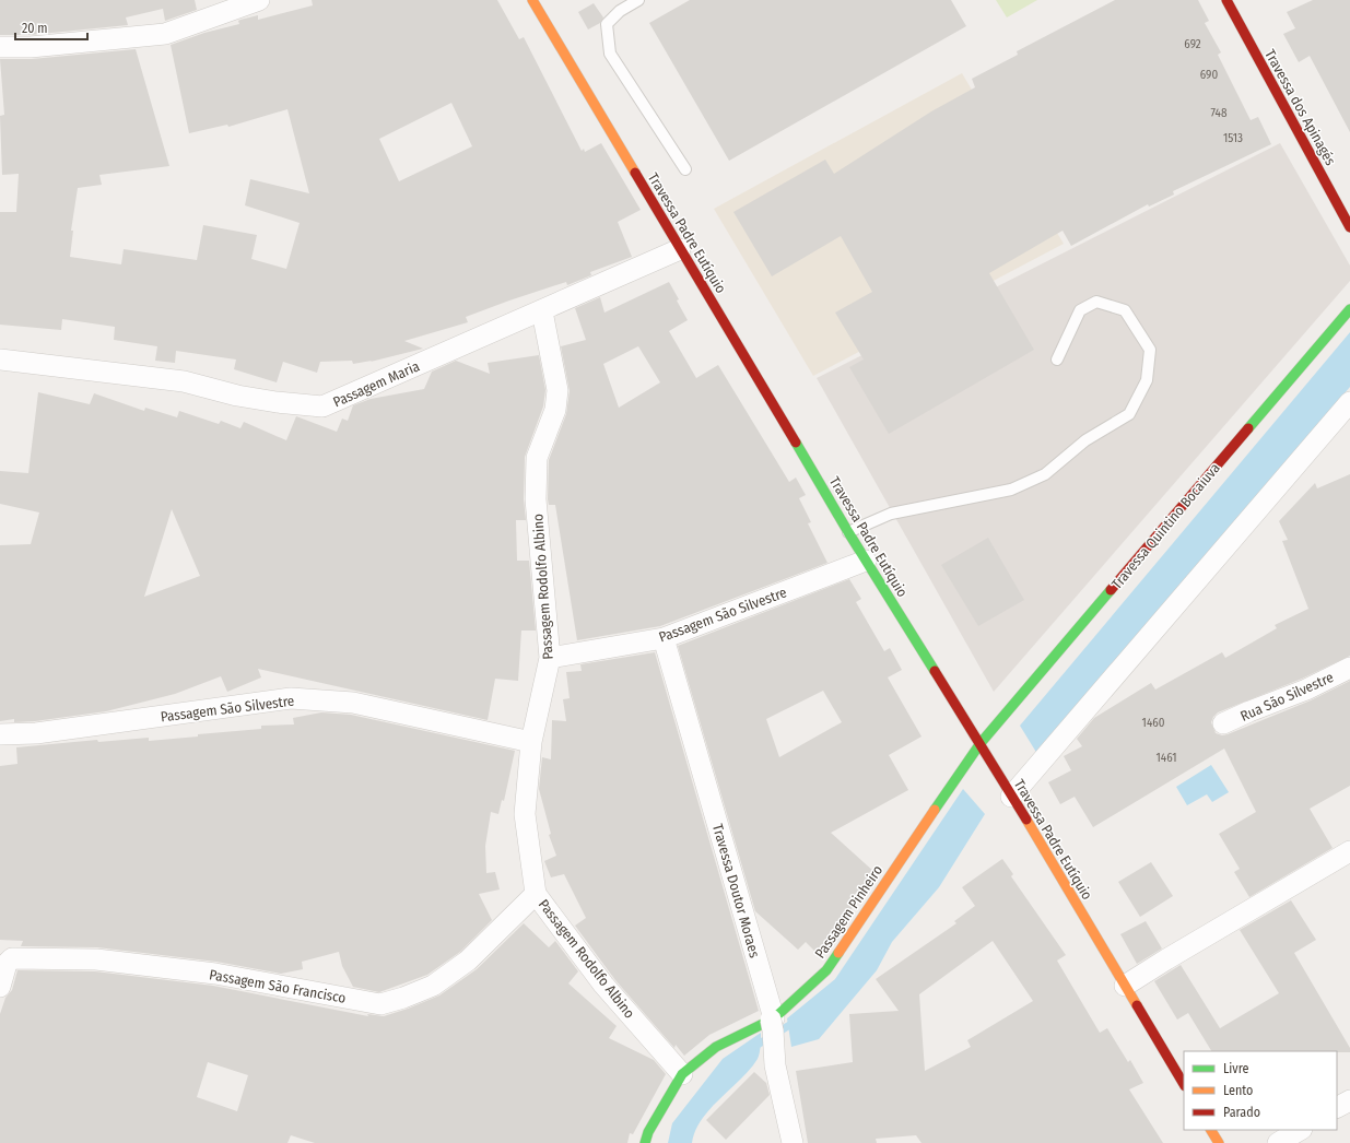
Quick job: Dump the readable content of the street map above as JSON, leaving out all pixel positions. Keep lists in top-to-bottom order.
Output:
{
  "streets": {
    "street": [
      "Travessa dos Apinagés",
      "Travessa Padre Eutíquio",
      "Passagem Maria",
      "Travessa Quintino Bocaiuva",
      "Passagem Rodolfo Albino",
      "Passagem São Silvestre",
      "Rua São Silvestre",
      "Travessa Doutor Moraes",
      "Passagem Pinheiro",
      "Passagem São Francisco"
    ]
  },
  "crossings": [
    ["Travessa Padre Eutíquio", "Passagem Maria"],
    ["Travessa Padre Eutíquio", "Travessa Quintino Bocaiuva"],
    ["Travessa Padre Eutíquio", "Passagem São Silvestre"],
    ["Travessa Padre Eutíquio", "Passagem Pinheiro"],
    ["Passagem Maria", "Passagem Rodolfo Albino"],
    ["Travessa Quintino Bocaiuva", "Passagem Pinheiro"],
    ["Passagem Rodolfo Albino", "Passagem São Silvestre"],
    ["Passagem Rodolfo Albino", "Passagem Pinheiro"],
    ["Passagem Rodolfo Albino", "Passagem São Francisco"],
    ["Passagem São Silvestre", "Travessa Doutor Moraes"],
    ["Travessa Doutor Moraes", "Passagem Pinheiro"]
  ],
  "house_numbers": [
    "692",
    "690",
    "748",
    "1513",
    "1460",
    "1461"
  ],
  "legend": ["Livre", "Lento", "Parado"],
  "scale_bar": "20 m"
}
